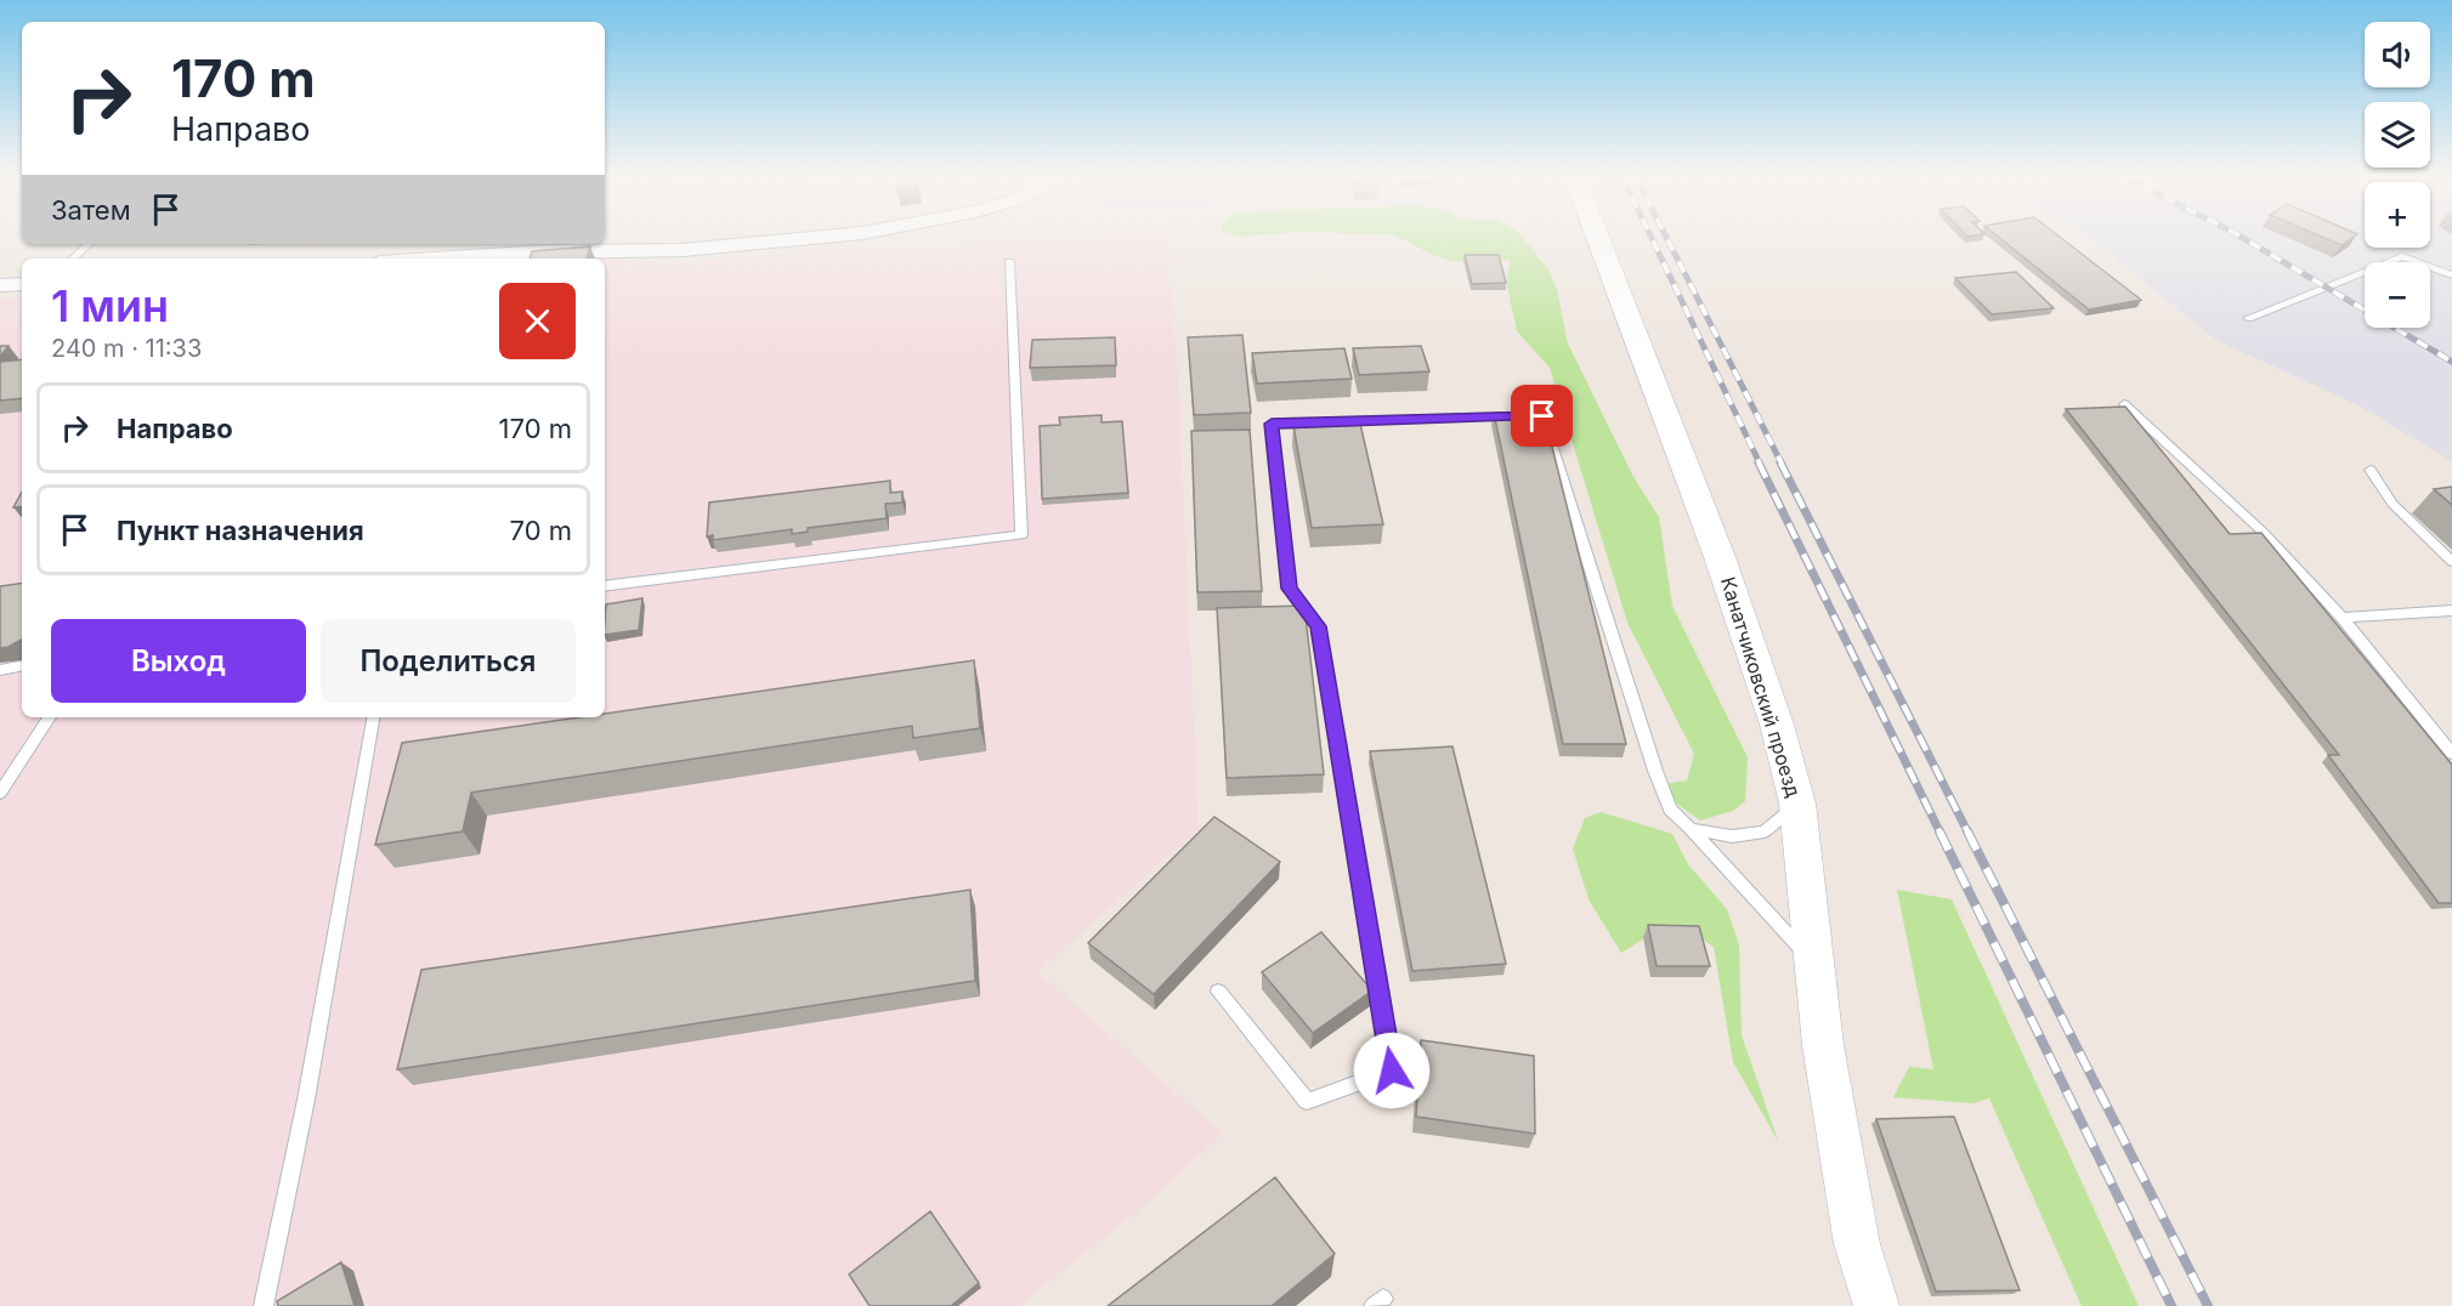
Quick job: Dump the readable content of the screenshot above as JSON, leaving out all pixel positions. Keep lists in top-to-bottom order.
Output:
{
  "streets": {
    "street": ["Канатчиковский проезд"]
  },
  "page": {
    "map_buttons": ["+", "−"],
    "turn": ["170 m", "Направо"],
    "then": "Затем",
    "heading": ["1 мин", "240 m · 11:33"],
    "list": [
      {
        "name": "Направо",
        "value": "170 m"
      },
      {
        "name": "Пункт назначения",
        "value": "70 m"
      }
    ],
    "buttons": ["Выход", "Поделиться"]
  }
}
